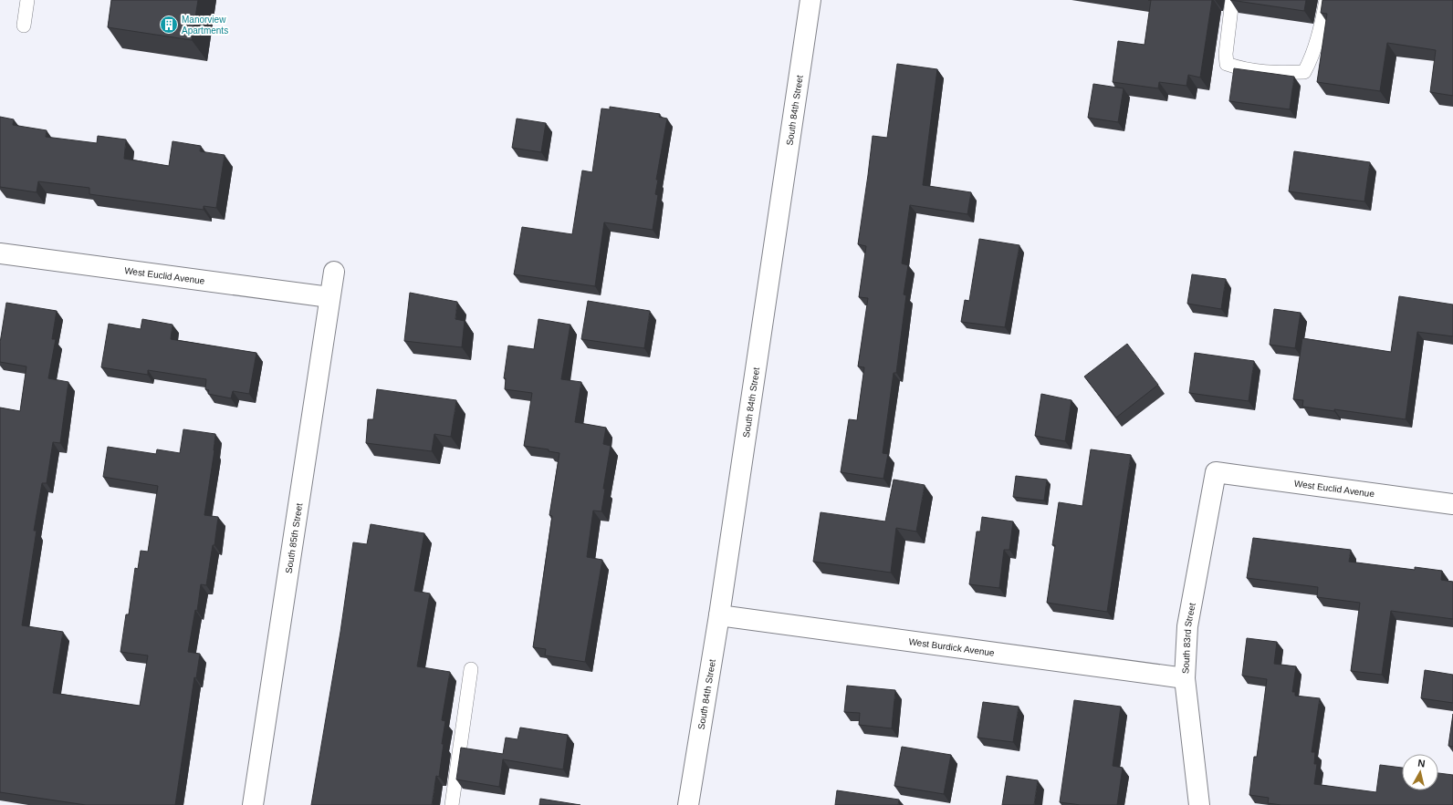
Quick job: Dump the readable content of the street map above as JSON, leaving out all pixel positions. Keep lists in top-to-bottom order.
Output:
{
  "streets": {
    "street": [
      "South 84th Street",
      "West Euclid Avenue",
      "South 85th Street",
      "South 83rd Street",
      "West Burdick Avenue"
    ]
  },
  "crossings": [
    ["South 84th Street", "West Burdick Avenue"],
    ["West Euclid Avenue", "South 85th Street"],
    ["West Euclid Avenue", "South 83rd Street"],
    ["South 83rd Street", "West Burdick Avenue"]
  ],
  "places": {
    "building": ["Manorview Apartments"]
  },
  "north": "top"
}
